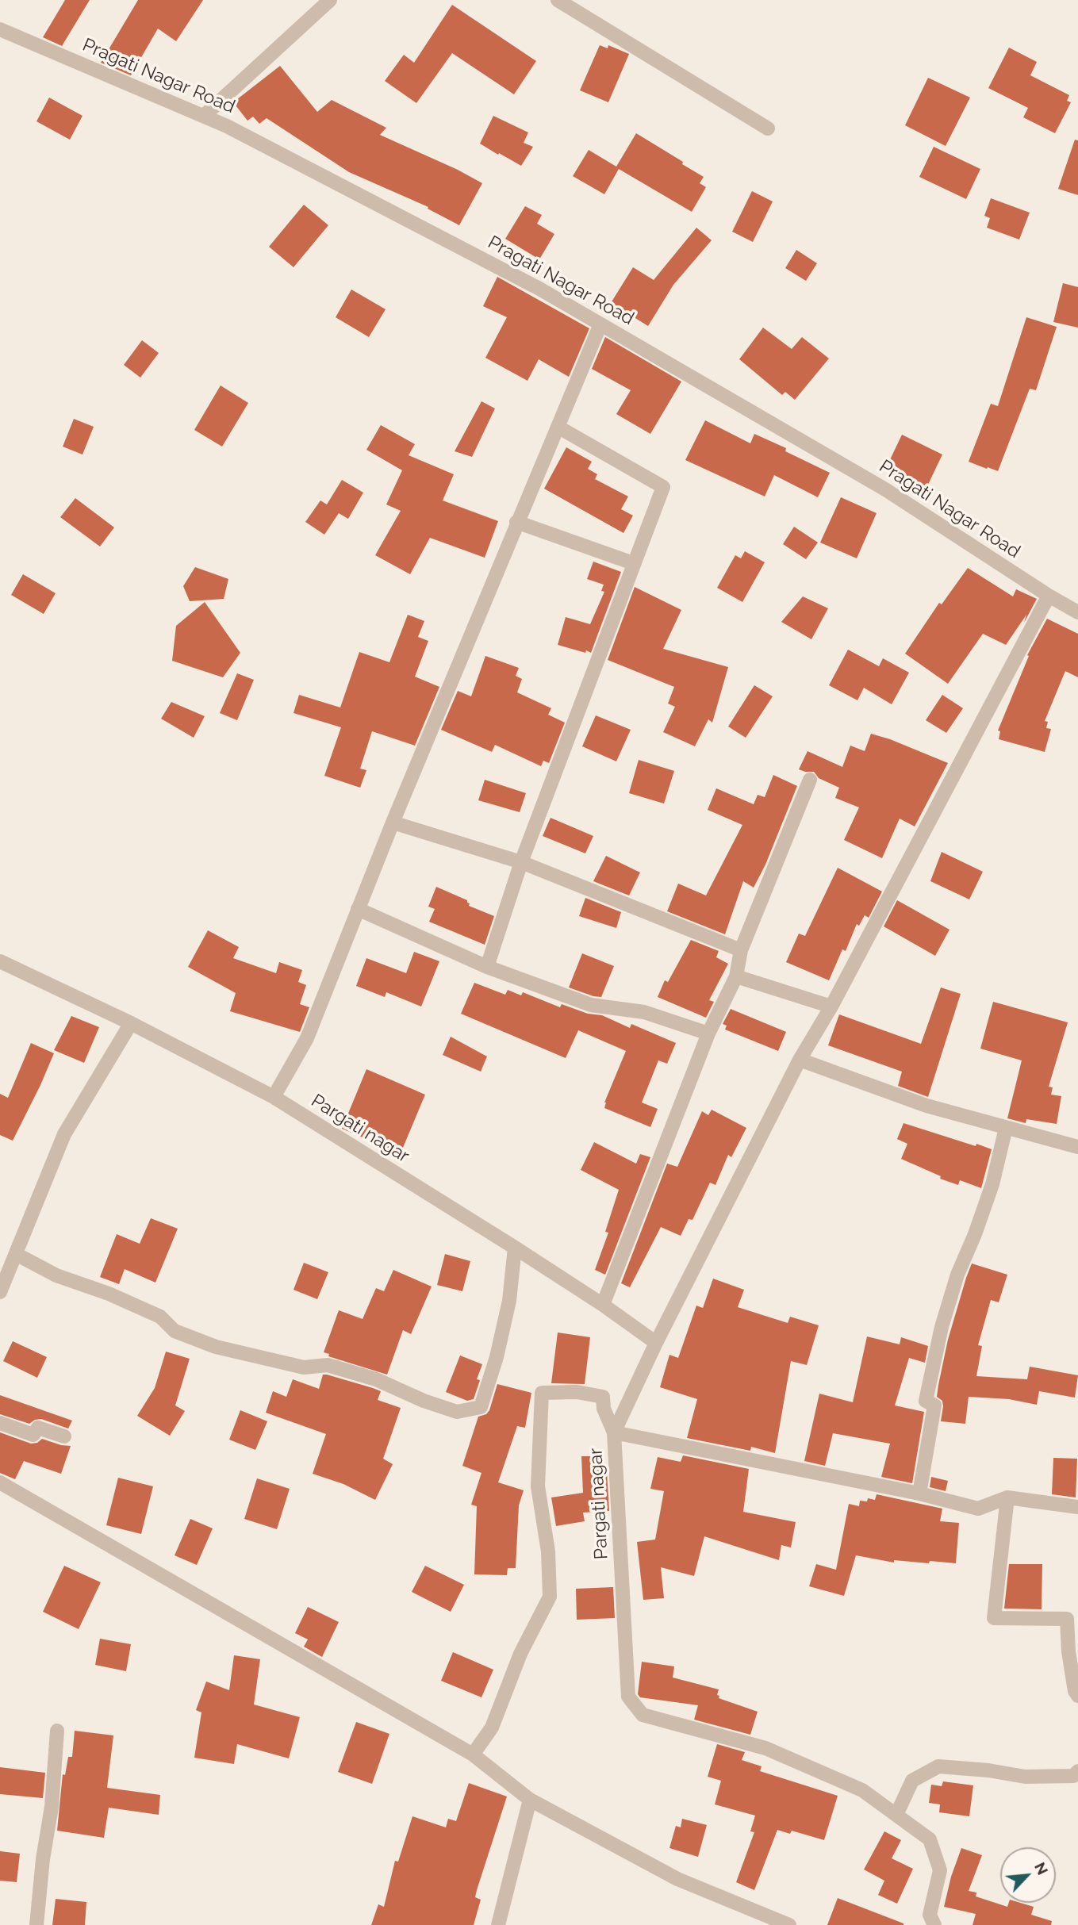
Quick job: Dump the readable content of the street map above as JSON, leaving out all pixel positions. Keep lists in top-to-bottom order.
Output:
{
  "streets": {
    "street": ["Pragati Nagar Road", "Pargati nagar"]
  },
  "north": "top right"
}
